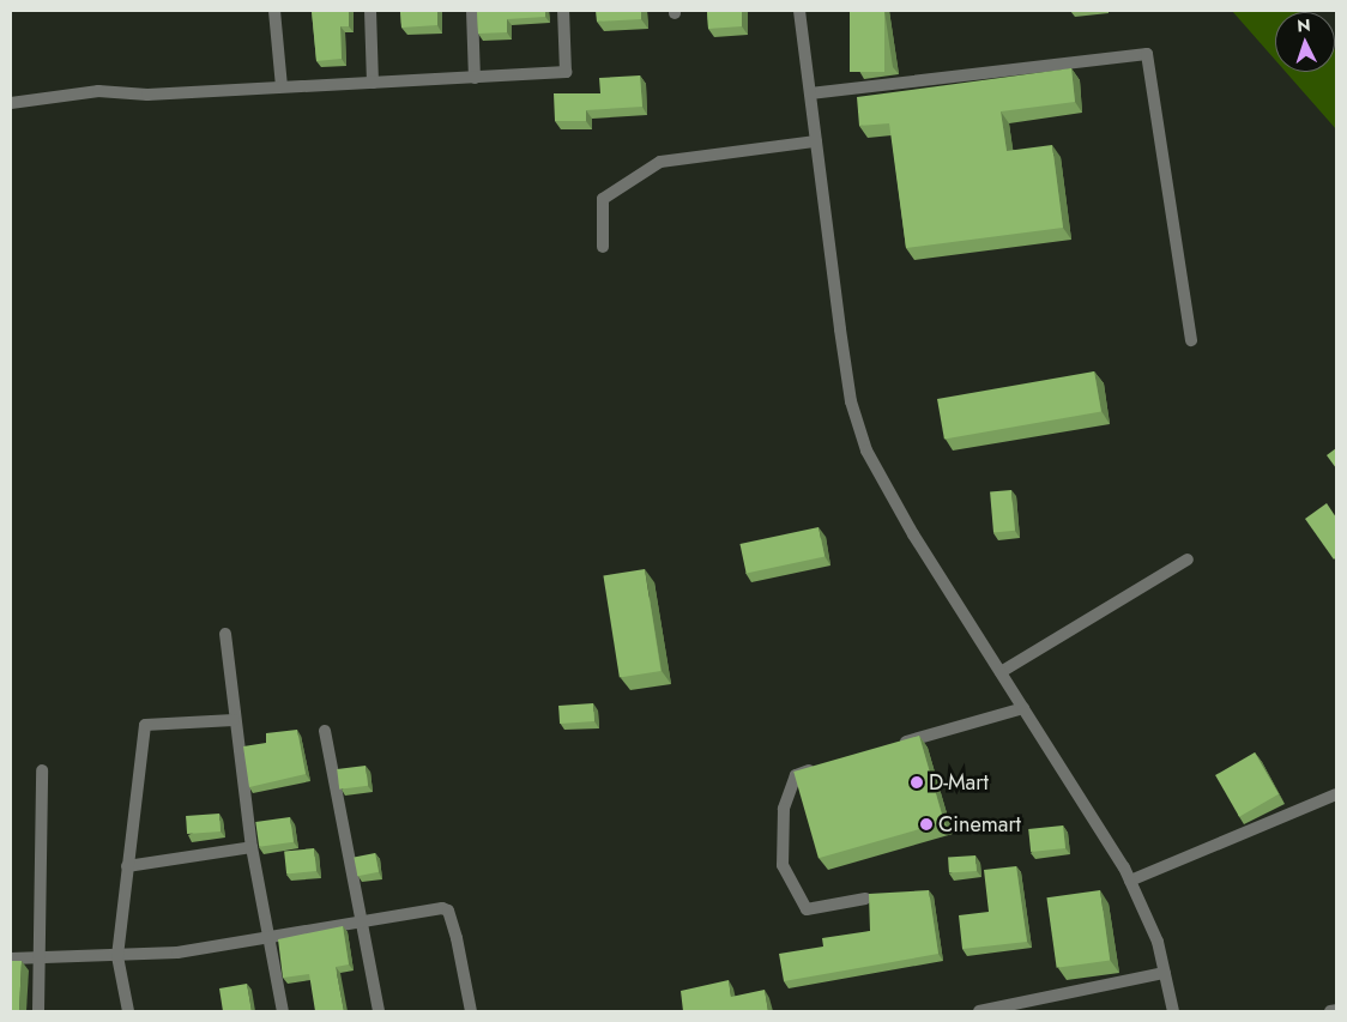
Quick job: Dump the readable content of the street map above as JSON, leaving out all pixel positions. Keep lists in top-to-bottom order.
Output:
{
  "places": ["D-Mart", "Cinemart"],
  "north": "top"
}
